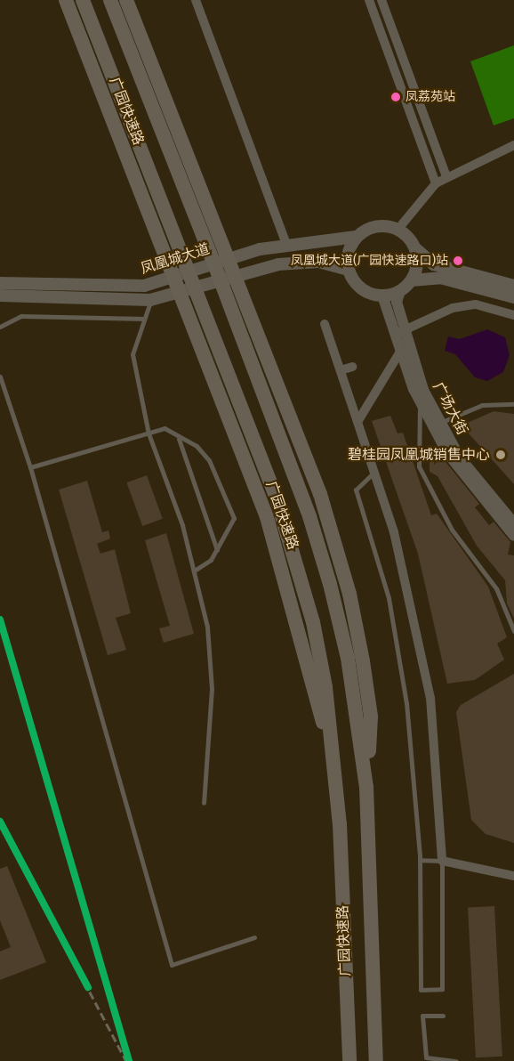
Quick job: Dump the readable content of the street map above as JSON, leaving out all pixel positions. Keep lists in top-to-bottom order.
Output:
{
  "streets": {
    "highway": ["广园快速路"],
    "main road": ["凤凰城大道"],
    "street": ["广场大街"]
  },
  "crossings": [
    ["凤凰城大道", "广场大街"]
  ],
  "places": ["凤荔苑站", "凤凰城大道(广园快速路口)站", "碧桂园凤凰城销售中心"]
}
